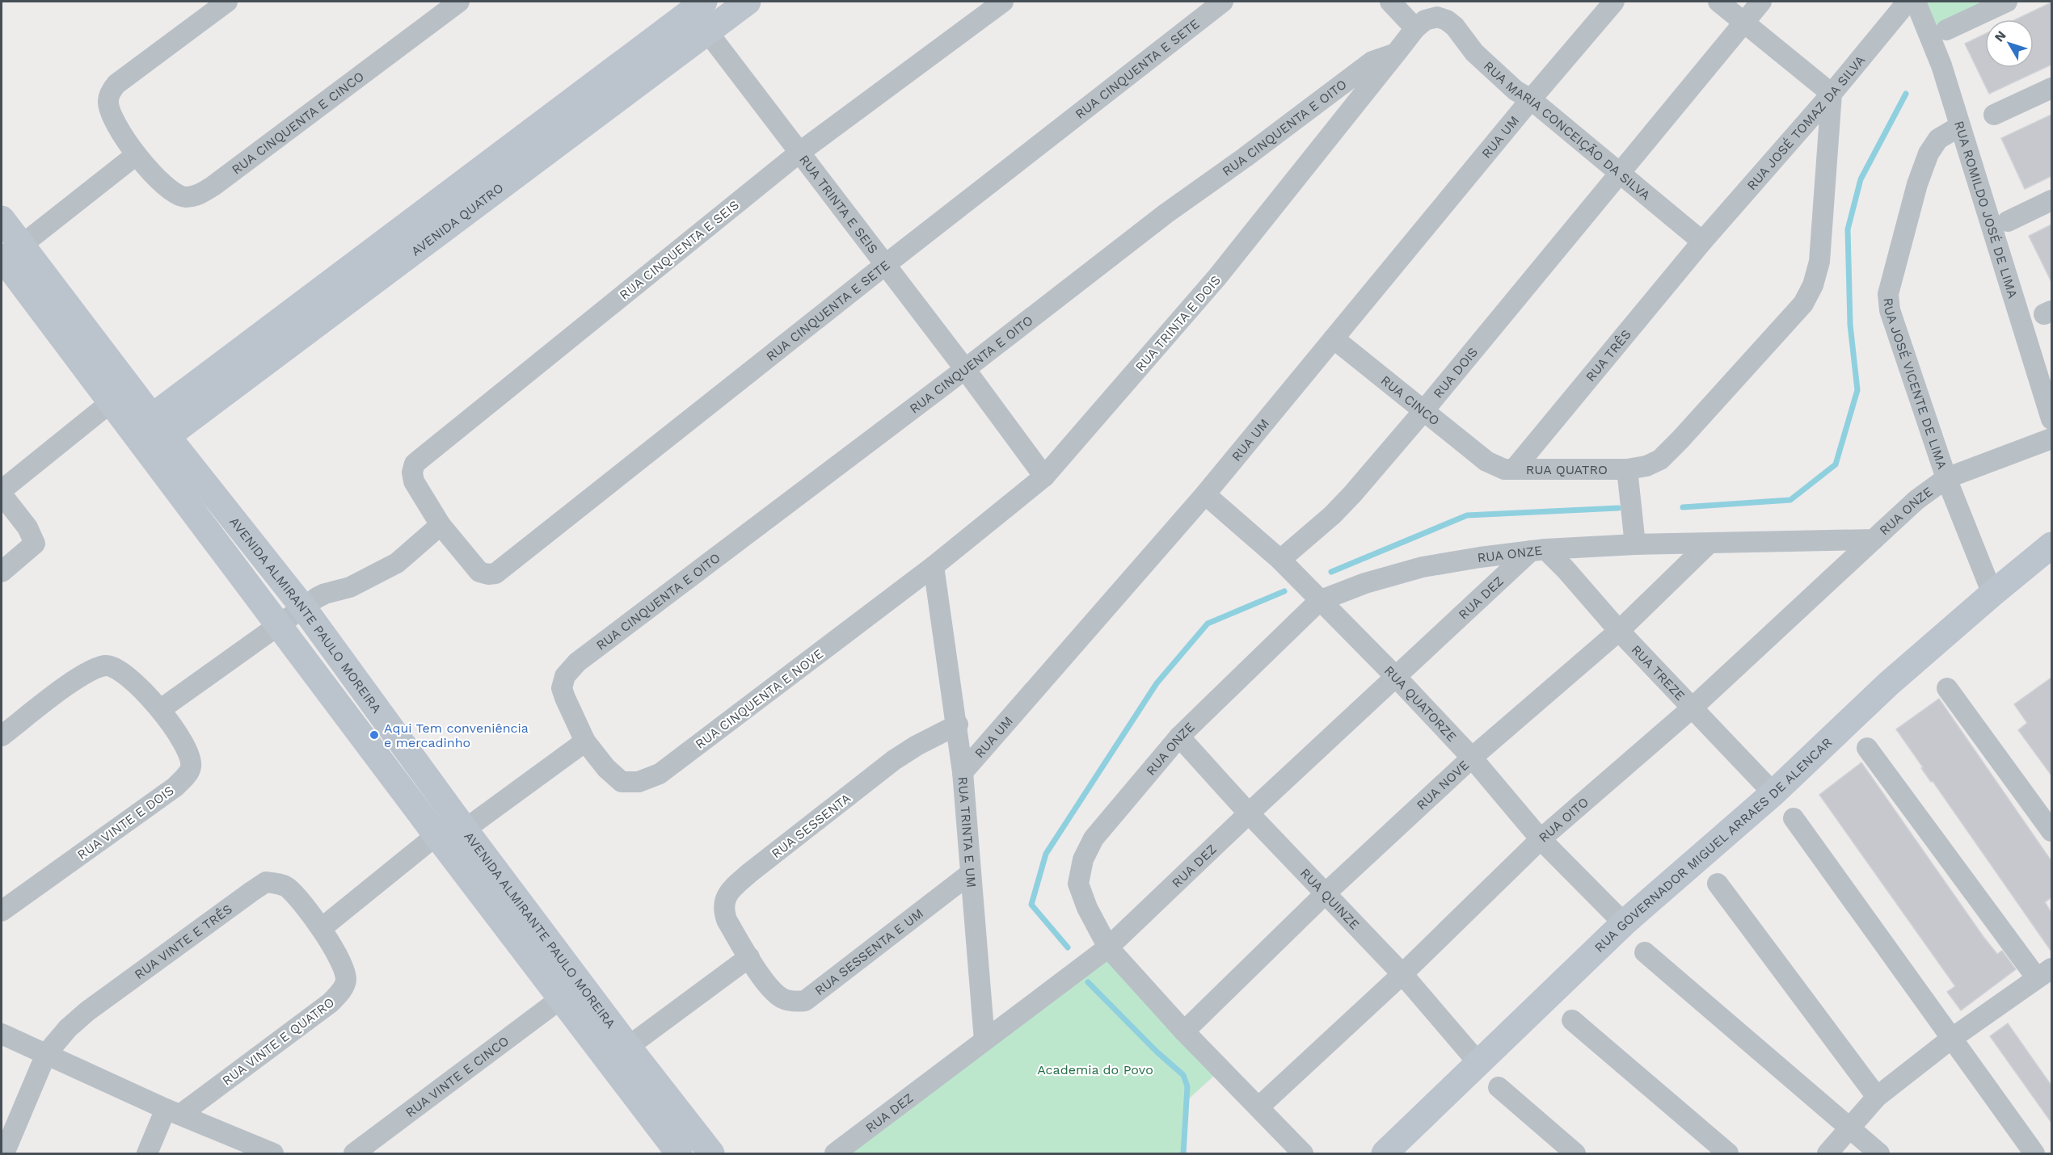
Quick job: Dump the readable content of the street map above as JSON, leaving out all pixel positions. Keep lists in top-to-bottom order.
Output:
{
  "streets": {
    "street": [
      "RUA CINQUENTA E SETE",
      "RUA JOSÉ TOMAZ DA SILVA",
      "RUA CINQUENTA E CINCO",
      "RUA CINQUENTA E OITO",
      "RUA MARIA CONCEIÇÃO DA SILVA",
      "RUA UM",
      "RUA TRINTA E SEIS",
      "RUA ROMILDO JOSÉ DE LIMA",
      "AVENIDA QUATRO",
      "RUA CINQUENTA E SEIS",
      "RUA TRINTA E DOIS",
      "RUA TRÊS",
      "RUA DOIS",
      "RUA JOSÉ VICENTE DE LIMA",
      "RUA CINCO",
      "RUA QUATRO",
      "RUA ONZE",
      "RUA DEZ",
      "AVENIDA ALMIRANTE PAULO MOREIRA",
      "RUA TREZE",
      "RUA CINQUENTA E NOVE",
      "RUA QUATORZE",
      "RUA NOVE",
      "RUA OITO",
      "RUA VINTE E DOIS",
      "RUA SESSENTA",
      "RUA TRINTA E UM",
      "RUA GOVERNADOR MIGUEL ARRAES DE ALENCAR",
      "RUA QUINZE",
      "RUA VINTE E TRÊS",
      "RUA SESSENTA E UM",
      "RUA VINTE E QUATRO",
      "RUA VINTE E CINCO"
    ]
  },
  "crossings": [
    ["RUA CINQUENTA E SETE", "RUA TRINTA E SEIS"],
    ["RUA CINQUENTA E SETE", "RUA CINQUENTA E SEIS"],
    ["RUA JOSÉ TOMAZ DA SILVA", "RUA MARIA CONCEIÇÃO DA SILVA"],
    ["RUA JOSÉ TOMAZ DA SILVA", "RUA TRÊS"],
    ["RUA CINQUENTA E OITO", "RUA TRINTA E SEIS"],
    ["RUA CINQUENTA E OITO", "RUA TRINTA E DOIS"],
    ["RUA CINQUENTA E OITO", "RUA CINQUENTA E NOVE"],
    ["RUA MARIA CONCEIÇÃO DA SILVA", "RUA UM"],
    ["RUA MARIA CONCEIÇÃO DA SILVA", "RUA TRÊS"],
    ["RUA MARIA CONCEIÇÃO DA SILVA", "RUA DOIS"],
    ["RUA UM", "RUA CINCO"],
    ["RUA UM", "RUA QUATORZE"],
    ["RUA UM", "RUA TRINTA E UM"],
    ["RUA TRINTA E SEIS", "AVENIDA QUATRO"],
    ["RUA TRINTA E SEIS", "RUA CINQUENTA E SEIS"],
    ["RUA TRINTA E SEIS", "RUA TRINTA E DOIS"],
    ["RUA ROMILDO JOSÉ DE LIMA", "RUA JOSÉ VICENTE DE LIMA"],
    ["AVENIDA QUATRO", "AVENIDA ALMIRANTE PAULO MOREIRA"],
    ["RUA TRINTA E DOIS", "RUA CINQUENTA E NOVE"],
    ["RUA TRINTA E DOIS", "RUA TRINTA E UM"],
    ["RUA TRÊS", "RUA QUATRO"],
    ["RUA DOIS", "RUA CINCO"],
    ["RUA DOIS", "RUA QUATORZE"],
    ["RUA JOSÉ VICENTE DE LIMA", "RUA ONZE"],
    ["RUA JOSÉ VICENTE DE LIMA", "RUA GOVERNADOR MIGUEL ARRAES DE ALENCAR"],
    ["RUA CINCO", "RUA QUATRO"],
    ["RUA ONZE", "RUA DEZ"],
    ["RUA ONZE", "RUA TREZE"],
    ["RUA ONZE", "RUA QUATORZE"],
    ["RUA ONZE", "RUA NOVE"],
    ["RUA ONZE", "RUA OITO"],
    ["RUA ONZE", "RUA QUINZE"],
    ["RUA DEZ", "RUA TREZE"],
    ["RUA DEZ", "RUA QUATORZE"],
    ["RUA DEZ", "RUA TRINTA E UM"],
    ["RUA DEZ", "RUA QUINZE"],
    ["AVENIDA ALMIRANTE PAULO MOREIRA", "RUA VINTE E CINCO"],
    ["RUA TREZE", "RUA NOVE"],
    ["RUA TREZE", "RUA OITO"],
    ["RUA TREZE", "RUA GOVERNADOR MIGUEL ARRAES DE ALENCAR"],
    ["RUA CINQUENTA E NOVE", "RUA TRINTA E UM"],
    ["RUA QUATORZE", "RUA NOVE"],
    ["RUA QUATORZE", "RUA OITO"],
    ["RUA QUATORZE", "RUA GOVERNADOR MIGUEL ARRAES DE ALENCAR"],
    ["RUA NOVE", "RUA QUINZE"],
    ["RUA OITO", "RUA QUINZE"],
    ["RUA SESSENTA", "RUA TRINTA E UM"],
    ["RUA SESSENTA", "RUA SESSENTA E UM"],
    ["RUA TRINTA E UM", "RUA SESSENTA E UM"],
    ["RUA GOVERNADOR MIGUEL ARRAES DE ALENCAR", "RUA QUINZE"],
    ["RUA VINTE E TRÊS", "RUA VINTE E QUATRO"]
  ],
  "parks": ["Academia do Povo"],
  "places": ["Aqui Tem conveniência e mercadinho"],
  "north": "top left"
}
